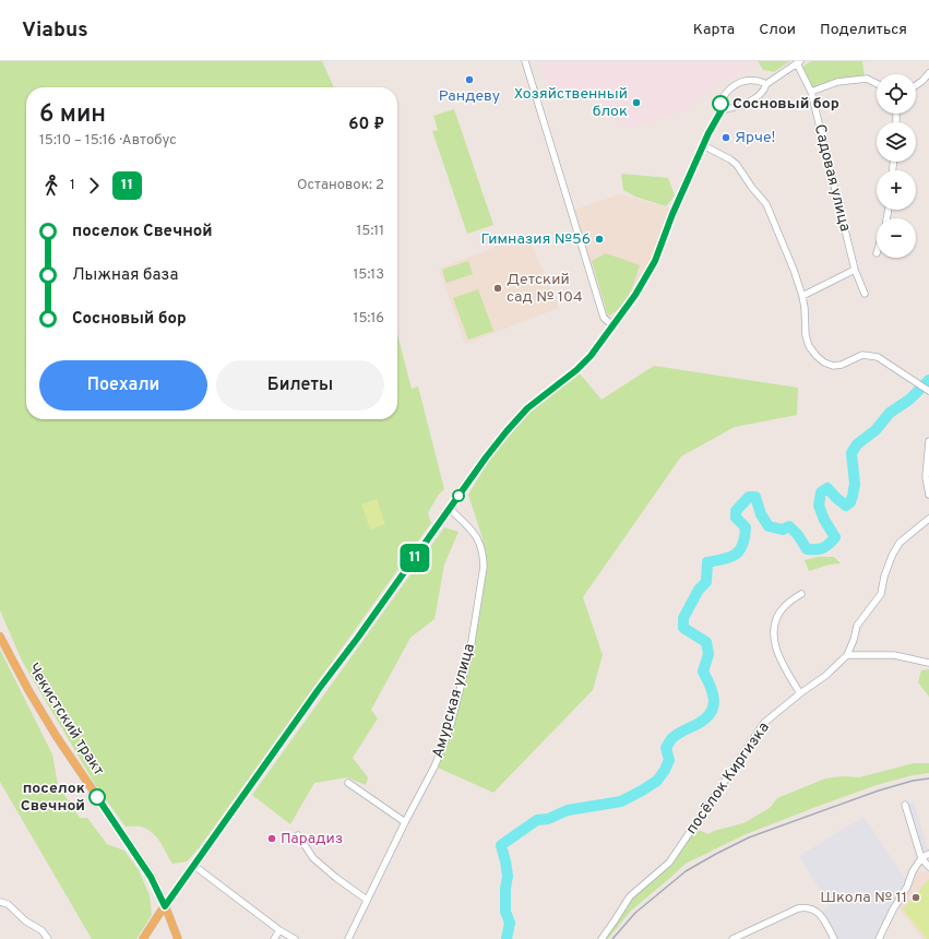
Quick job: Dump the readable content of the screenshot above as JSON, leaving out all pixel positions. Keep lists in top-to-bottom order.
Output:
{
  "streets": {
    "main road": ["Чекистский тракт"],
    "street": ["Садовая улица", "Амурская улица", "посёлок Киргизка"]
  },
  "places": [
    "Рандеву",
    "Хозяйственный блок",
    "Сосновый бор",
    "Ярче!",
    "Гимназия №56",
    "Детский сад № 104",
    "поселок Свечной",
    "Парадиз",
    "Школа № 11"
  ],
  "lines": ["bus line 11"],
  "page": {
    "header": "Viabus",
    "nav": ["Карта", "Слои", "Поделиться"],
    "on_map": "11",
    "map_buttons": ["+", "−"],
    "heading": ["6 мин", "15:10 – 15:16 · Автобус", "60 ₽"],
    "legs": ["1", "11", "Остановок: 2"],
    "list": [
      {
        "name": "поселок Свечной",
        "value": "15:11"
      },
      {
        "name": "Лыжная база",
        "value": "15:13"
      },
      {
        "name": "Сосновый бор",
        "value": "15:16"
      }
    ],
    "buttons": ["Поехали", "Билеты"]
  }
}
